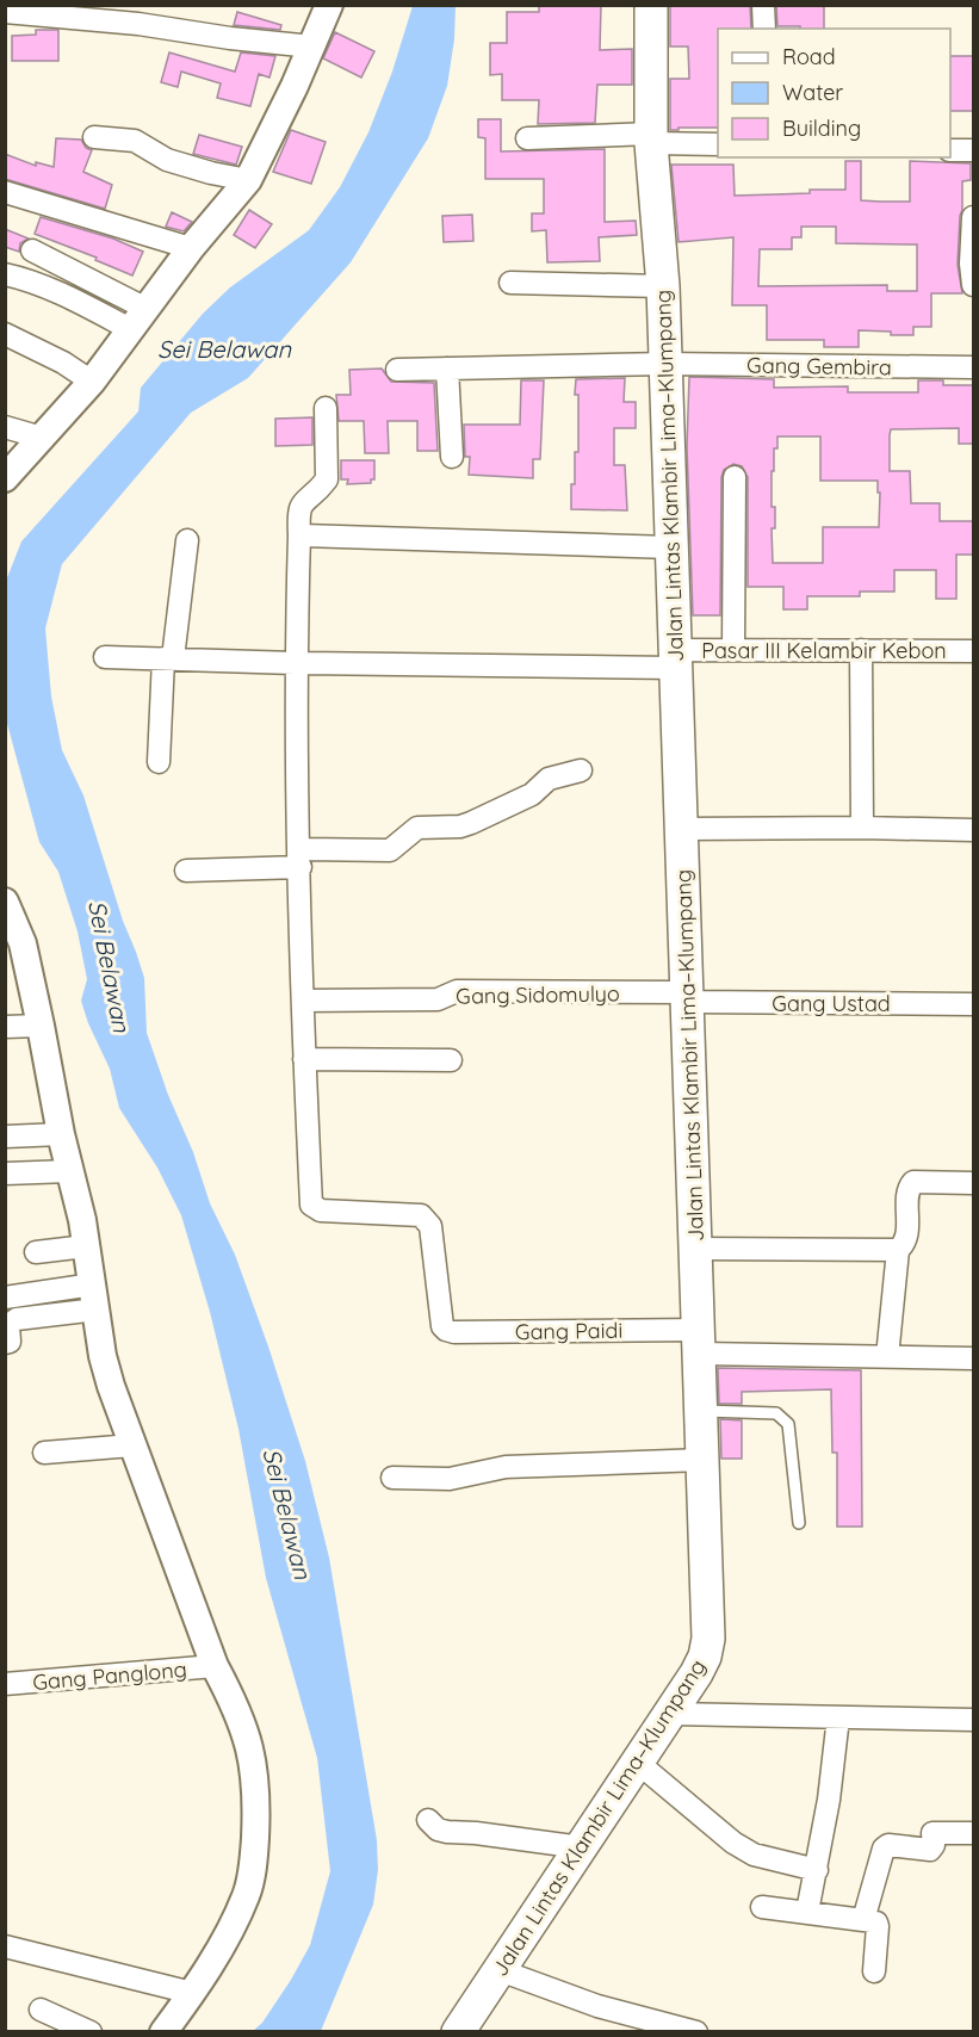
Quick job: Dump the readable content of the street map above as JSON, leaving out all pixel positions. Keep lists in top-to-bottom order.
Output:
{
  "streets": {
    "main road": ["Jalan Lintas Klambir Lima–Klumpang"],
    "street": [
      "Gang Gembira",
      "Pasar III Kelambir Kebon",
      "Gang Sidomulyo",
      "Gang Ustad",
      "Gang Paidi",
      "Gang Panglong"
    ]
  },
  "crossings": [
    ["Gang Gembira", "Jalan Lintas Klambir Lima–Klumpang"],
    ["Jalan Lintas Klambir Lima–Klumpang", "Pasar III Kelambir Kebon"],
    ["Jalan Lintas Klambir Lima–Klumpang", "Gang Sidomulyo"],
    ["Jalan Lintas Klambir Lima–Klumpang", "Gang Ustad"],
    ["Jalan Lintas Klambir Lima–Klumpang", "Gang Paidi"],
    ["Gang Sidomulyo", "Gang Ustad"]
  ],
  "water": ["Sei Belawan"],
  "legend": ["Road", "Water", "Building"]
}
